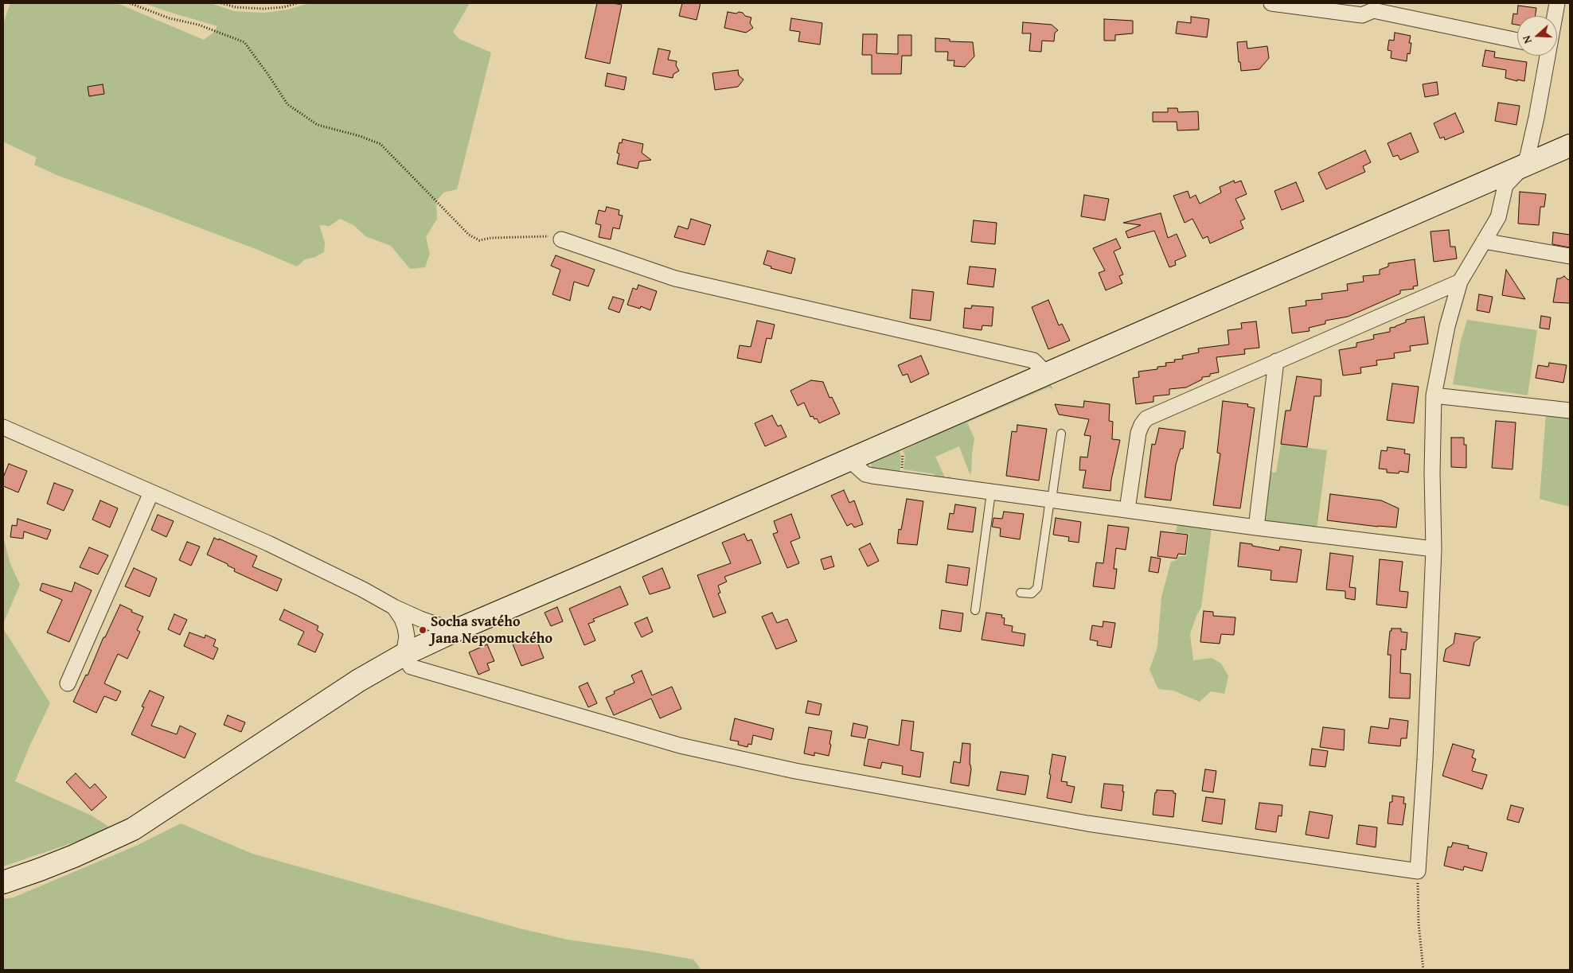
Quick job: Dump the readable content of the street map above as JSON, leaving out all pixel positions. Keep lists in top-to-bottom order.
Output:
{
  "places": ["Socha svatého Jana Nepomuckého"],
  "north": "left"
}
